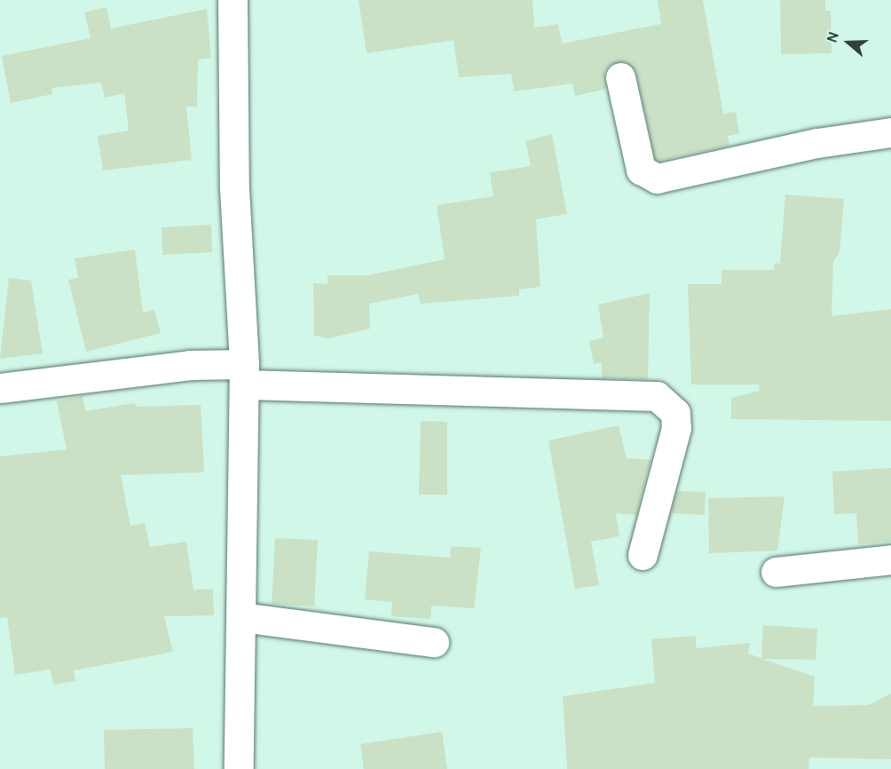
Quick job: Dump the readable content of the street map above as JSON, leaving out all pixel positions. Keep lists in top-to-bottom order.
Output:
{
  "north": "left"
}
